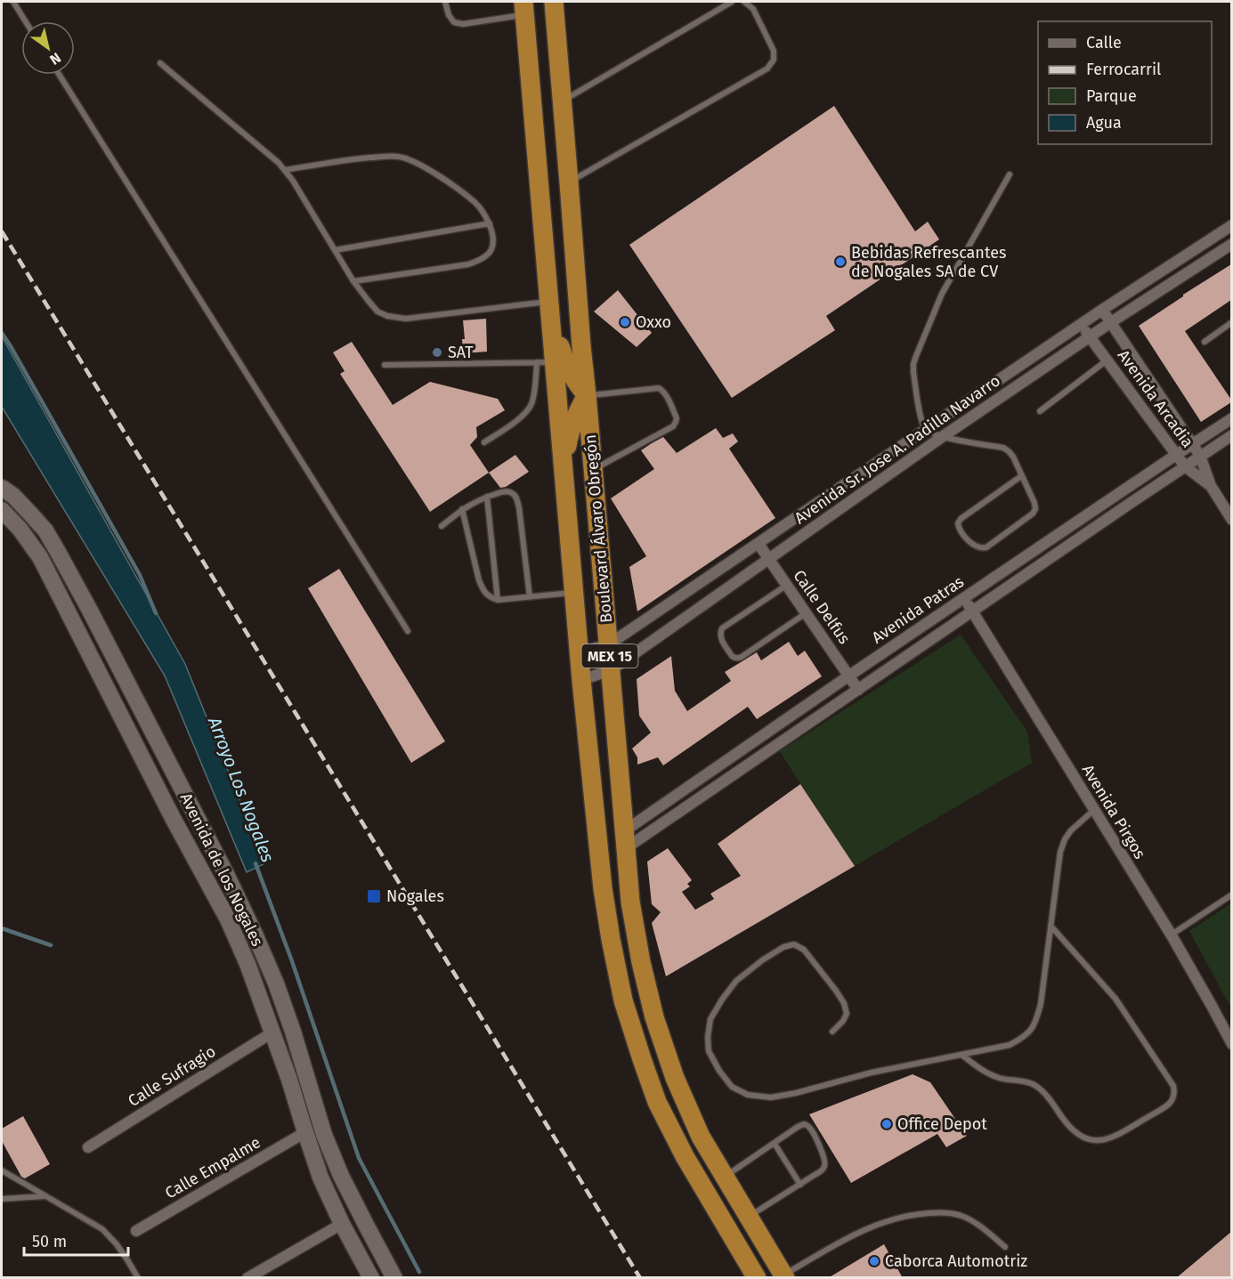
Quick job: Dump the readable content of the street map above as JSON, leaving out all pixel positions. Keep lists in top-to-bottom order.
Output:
{
  "streets": {
    "highway": ["Boulevard Álvaro Obregón", "MEX 15"],
    "main road": ["Avenida de los Nogales"],
    "street": [
      "Avenida Arcadia",
      "Avenida Sr. Jose A. Padilla Navarro",
      "Calle Delfus",
      "Avenida Patras",
      "Avenida Pirgos",
      "Calle Sufragio",
      "Calle Empalme"
    ]
  },
  "crossings": [
    ["Avenida Arcadia", "Avenida Sr. Jose A. Padilla Navarro"],
    ["Avenida Arcadia", "Avenida Patras"],
    ["Avenida Sr. Jose A. Padilla Navarro", "Boulevard Álvaro Obregón"],
    ["Avenida Sr. Jose A. Padilla Navarro", "Calle Delfus"],
    ["Boulevard Álvaro Obregón", "Avenida Patras"],
    ["Calle Delfus", "Avenida Patras"],
    ["Avenida Patras", "Avenida Pirgos"],
    ["Avenida de los Nogales", "Calle Sufragio"],
    ["Avenida de los Nogales", "Calle Empalme"]
  ],
  "water": ["Arroyo Los Nogales"],
  "places": {
    "other": [
      "Bebidas Refrescantes de Nogales SA de CV",
      "Oxxo",
      "SAT",
      "Office Depot",
      "Caborca Automotriz"
    ],
    "transit": ["Nogales"]
  },
  "legend": [
    "Calle",
    "Ferrocarril",
    "Parque",
    "Agua"
  ],
  "scale_bar": "50 m",
  "north": "bottom right"
}
